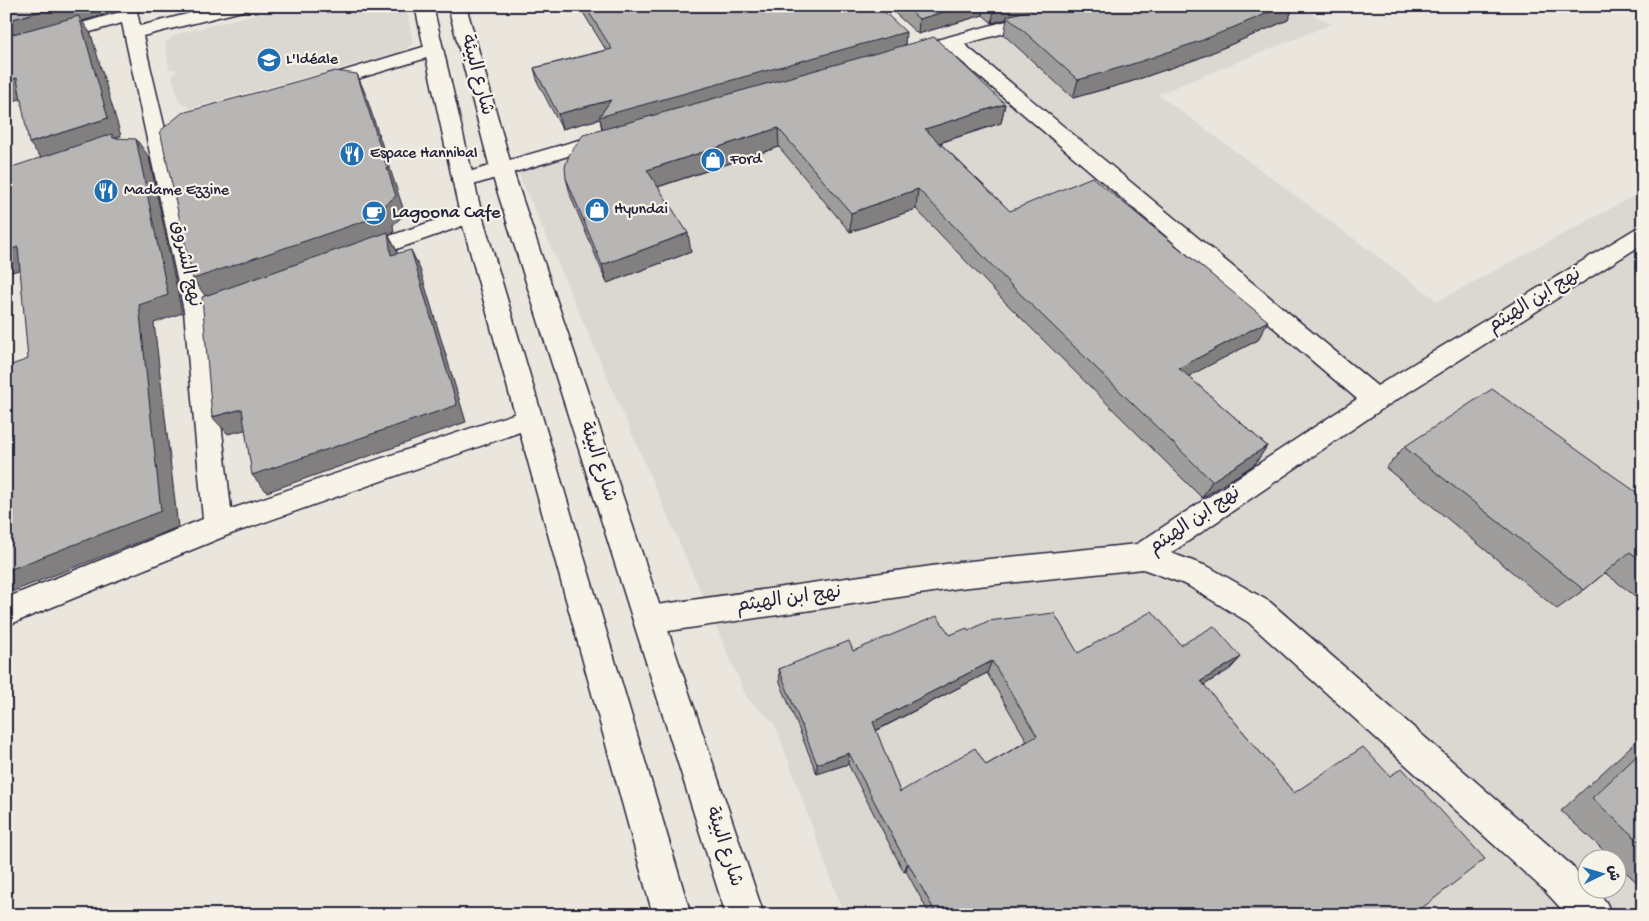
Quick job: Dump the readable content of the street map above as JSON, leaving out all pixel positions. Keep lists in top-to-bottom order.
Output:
{
  "streets": {
    "street": ["شارع البيئة", "نهج الشروق", "نهج ابن الهيثم"]
  },
  "crossings": [
    ["شارع البيئة", "نهج ابن الهيثم"]
  ],
  "places": {
    "school or university": ["L'Idéale"],
    "restaurant": ["Espace Hannibal", "Madame Ezzine"],
    "shop": ["Ford", "Hyundai"],
    "cafe": ["Lagoona Cafe"]
  },
  "north": "right"
}
